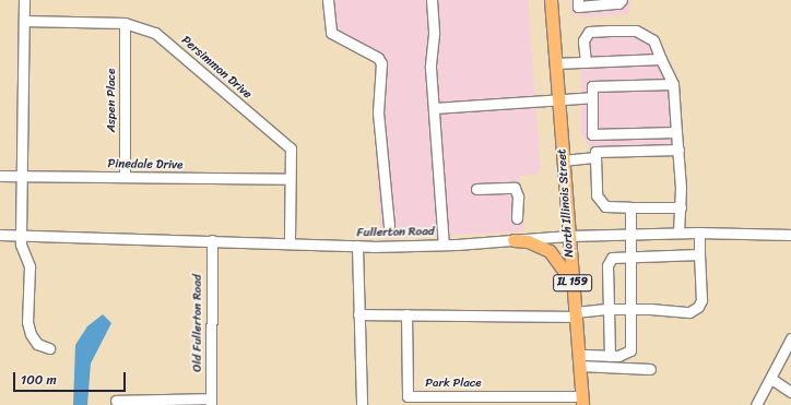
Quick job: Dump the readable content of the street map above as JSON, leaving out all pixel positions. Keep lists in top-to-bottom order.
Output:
{
  "streets": {
    "main road": ["North Illinois Street", "IL 159"],
    "street": [
      "Persimmon Drive",
      "Aspen Place",
      "Pinedale Drive",
      "Fullerton Road",
      "Old Fullerton Road",
      "Park Place"
    ]
  },
  "crossings": [
    ["Persimmon Drive", "Aspen Place"],
    ["Persimmon Drive", "Pinedale Drive"],
    ["Persimmon Drive", "Fullerton Road"],
    ["Aspen Place", "Pinedale Drive"],
    ["North Illinois Street", "Fullerton Road"],
    ["North Illinois Street", "Park Place"],
    ["Fullerton Road", "Old Fullerton Road"]
  ],
  "scale_bar": "100 m"
}
